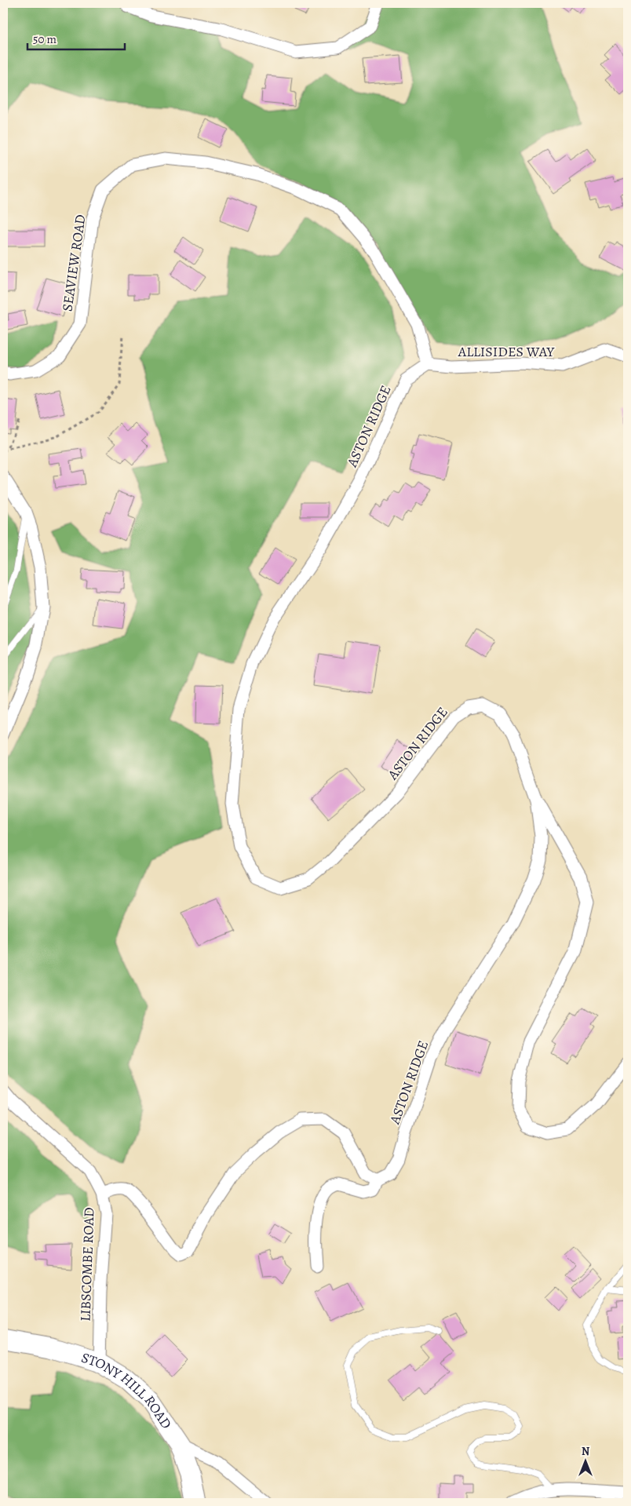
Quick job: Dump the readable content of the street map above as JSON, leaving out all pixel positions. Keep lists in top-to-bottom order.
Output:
{
  "streets": {
    "main road": ["STONY HILL ROAD"],
    "street": [
      "SEAVIEW ROAD",
      "ALLISIDES WAY",
      "ASTON RIDGE",
      "LIBSCOMBE ROAD"
    ]
  },
  "crossings": [
    ["SEAVIEW ROAD", "ALLISIDES WAY"],
    ["SEAVIEW ROAD", "ASTON RIDGE"],
    ["ALLISIDES WAY", "ASTON RIDGE"],
    ["LIBSCOMBE ROAD", "STONY HILL ROAD"]
  ],
  "scale_bar": "50 m",
  "north": "top"
}
